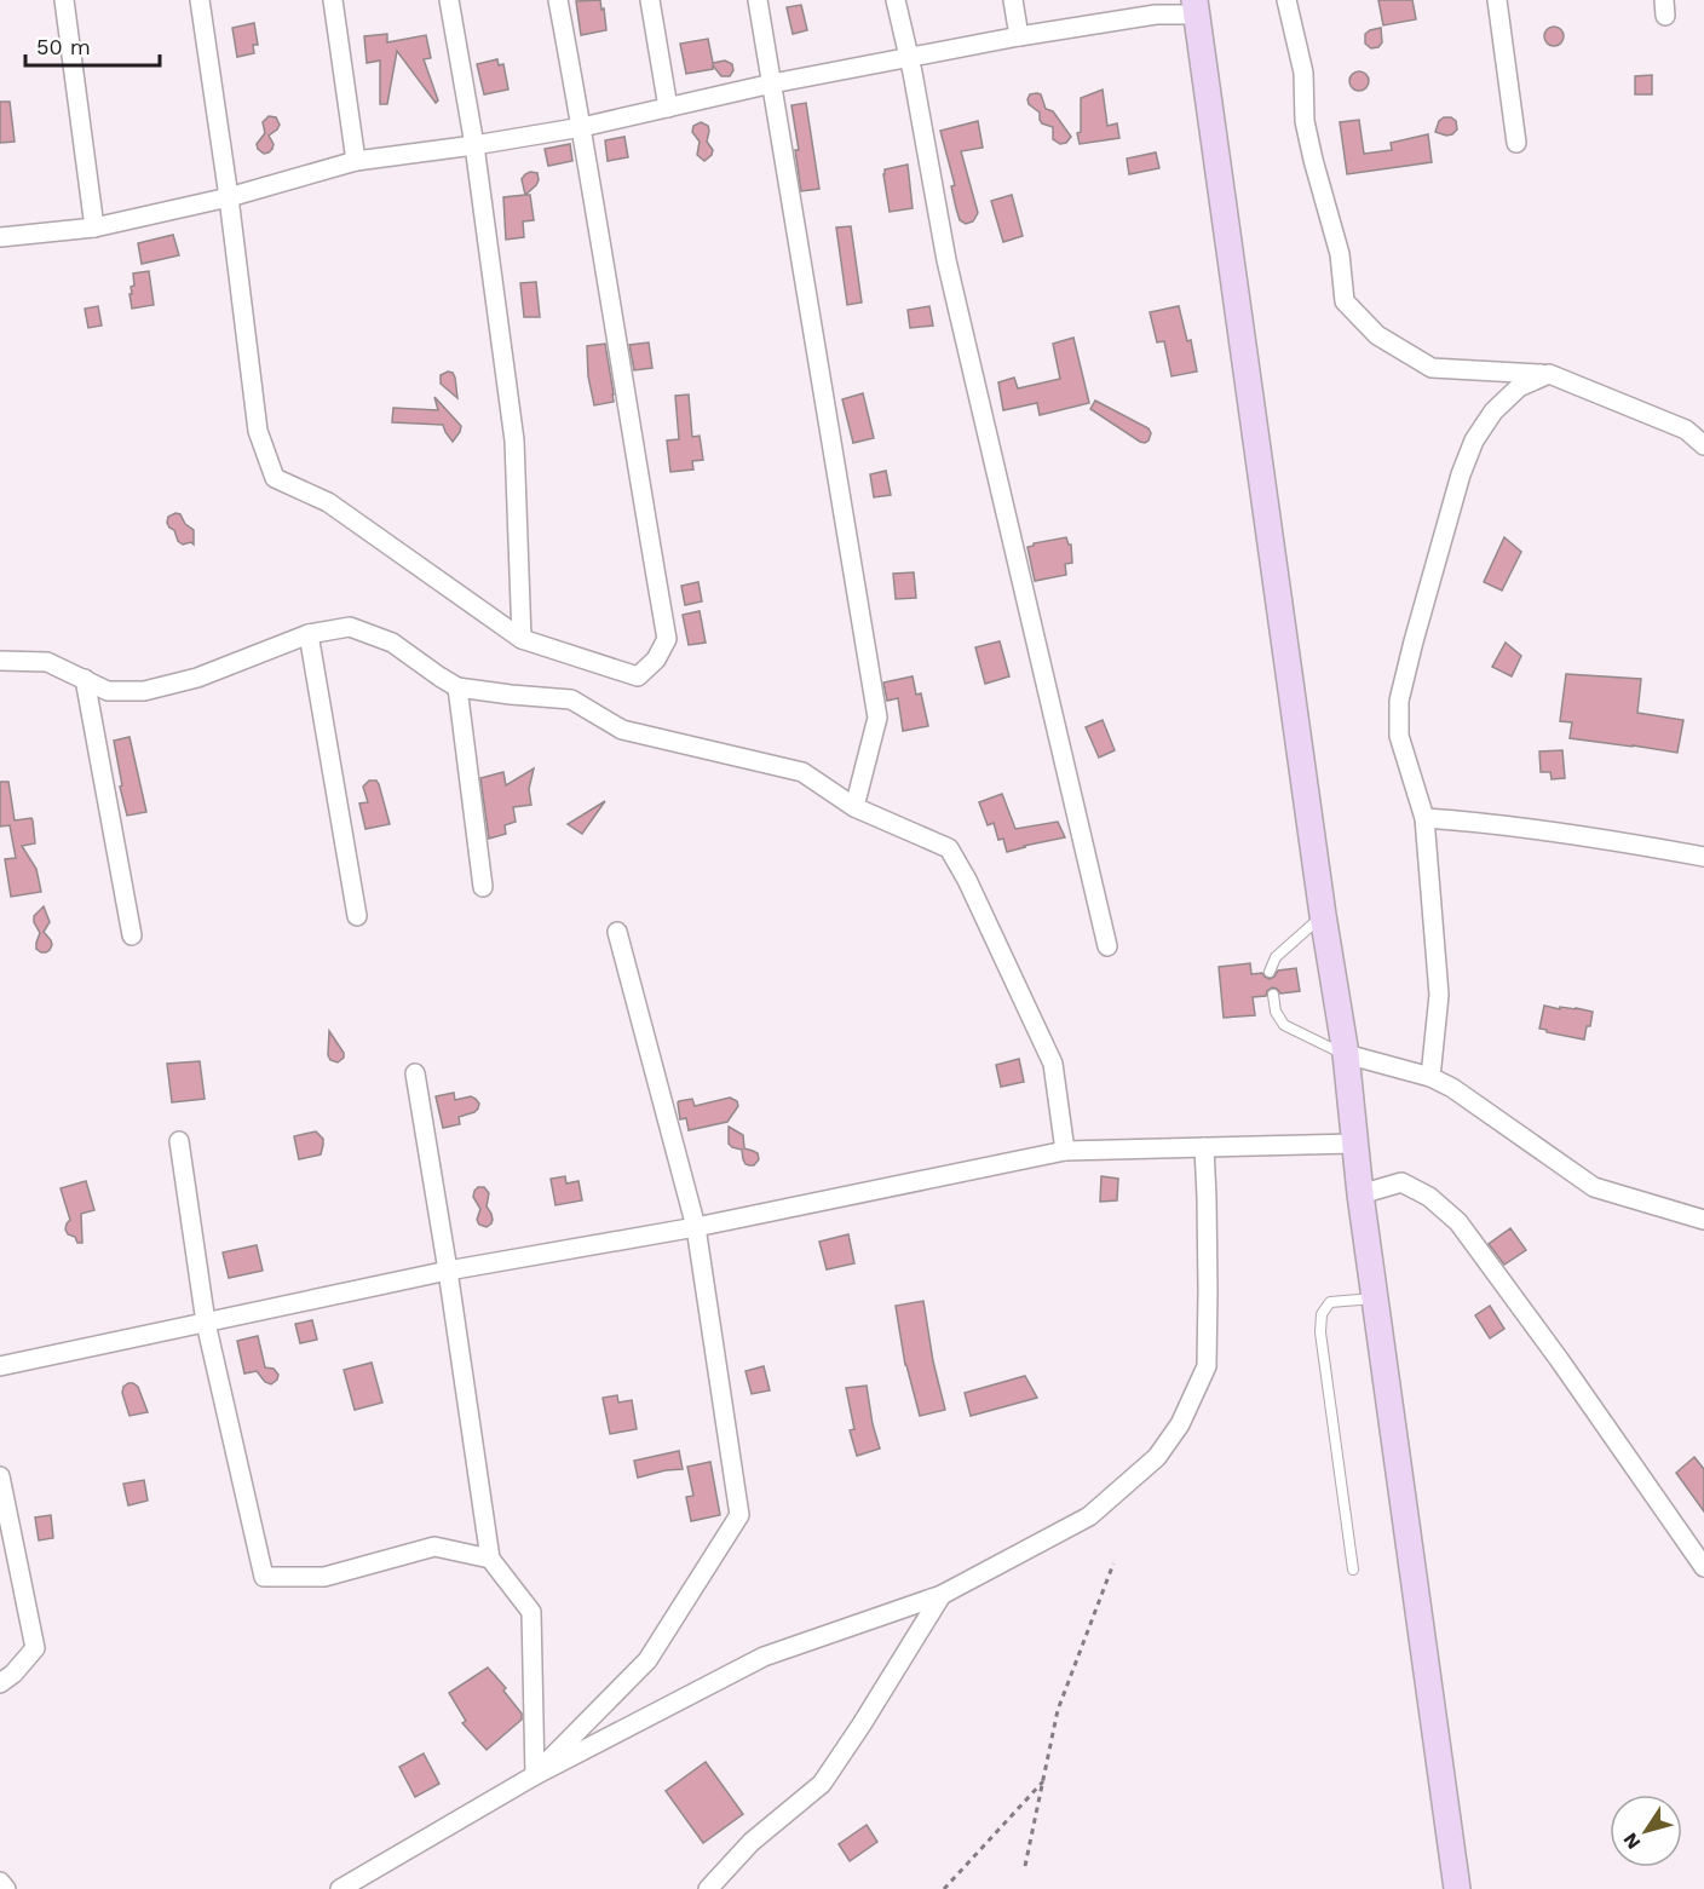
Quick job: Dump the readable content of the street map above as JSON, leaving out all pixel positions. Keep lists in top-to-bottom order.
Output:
{
  "scale_bar": "50 m",
  "north": "bottom left"
}
